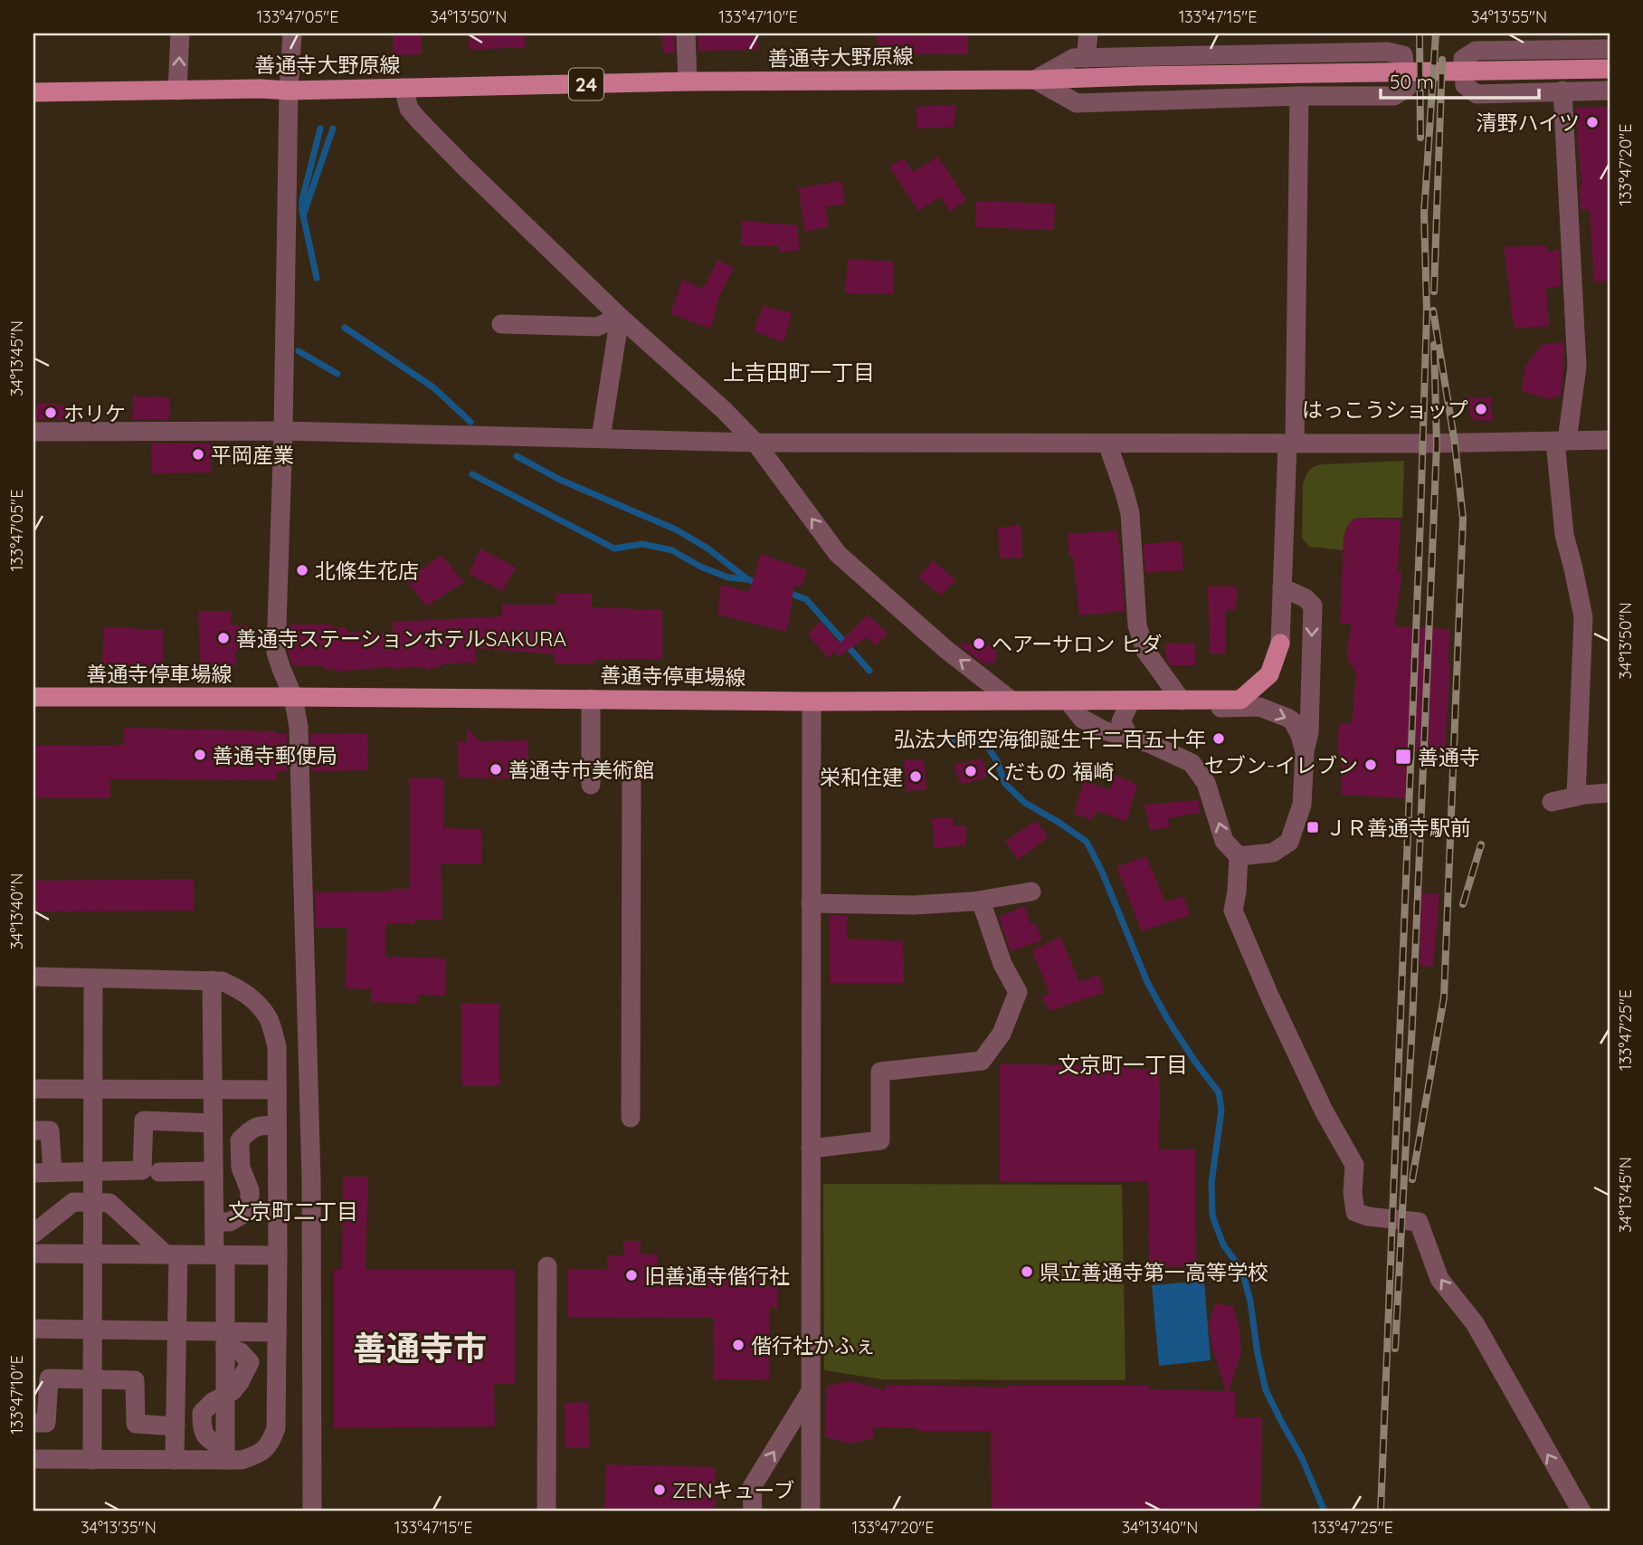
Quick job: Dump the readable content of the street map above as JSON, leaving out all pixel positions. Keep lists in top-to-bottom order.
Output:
{
  "streets": {
    "main road": ["善通寺大野原線", "24", "善通寺停車場線"]
  },
  "districts": [
    "上吉田町一丁目",
    "文京町一丁目",
    "文京町二丁目",
    "善通寺市"
  ],
  "places": {
    "other": [
      "清野ハイツ",
      "はっこうショップ",
      "ホリケ",
      "平岡産業",
      "北條生花店",
      "善通寺ステーションホテルSAKURA",
      "ヘアーサロン ヒダ",
      "弘法大師空海御誕生千二百五十年",
      "善通寺郵便局",
      "セブン-イレブン",
      "善通寺市美術館",
      "くだもの 福崎",
      "栄和住建",
      "県立善通寺第一高等学校",
      "旧善通寺偕行社",
      "偕行社かふぇ",
      "ZENキューブ"
    ],
    "transit": ["善通寺", "ＪＲ善通寺駅前"]
  },
  "scale_bar": "50 m",
  "coordinates": [
    "133°47'05\"E",
    "34°13'50\"N",
    "133°47'10\"E",
    "133°47'15\"E",
    "34°13'55\"N",
    "133°47'20\"E",
    "34°13'45\"N",
    "34°13'40\"N",
    "133°47'25\"E",
    "34°13'35\"N"
  ]
}
